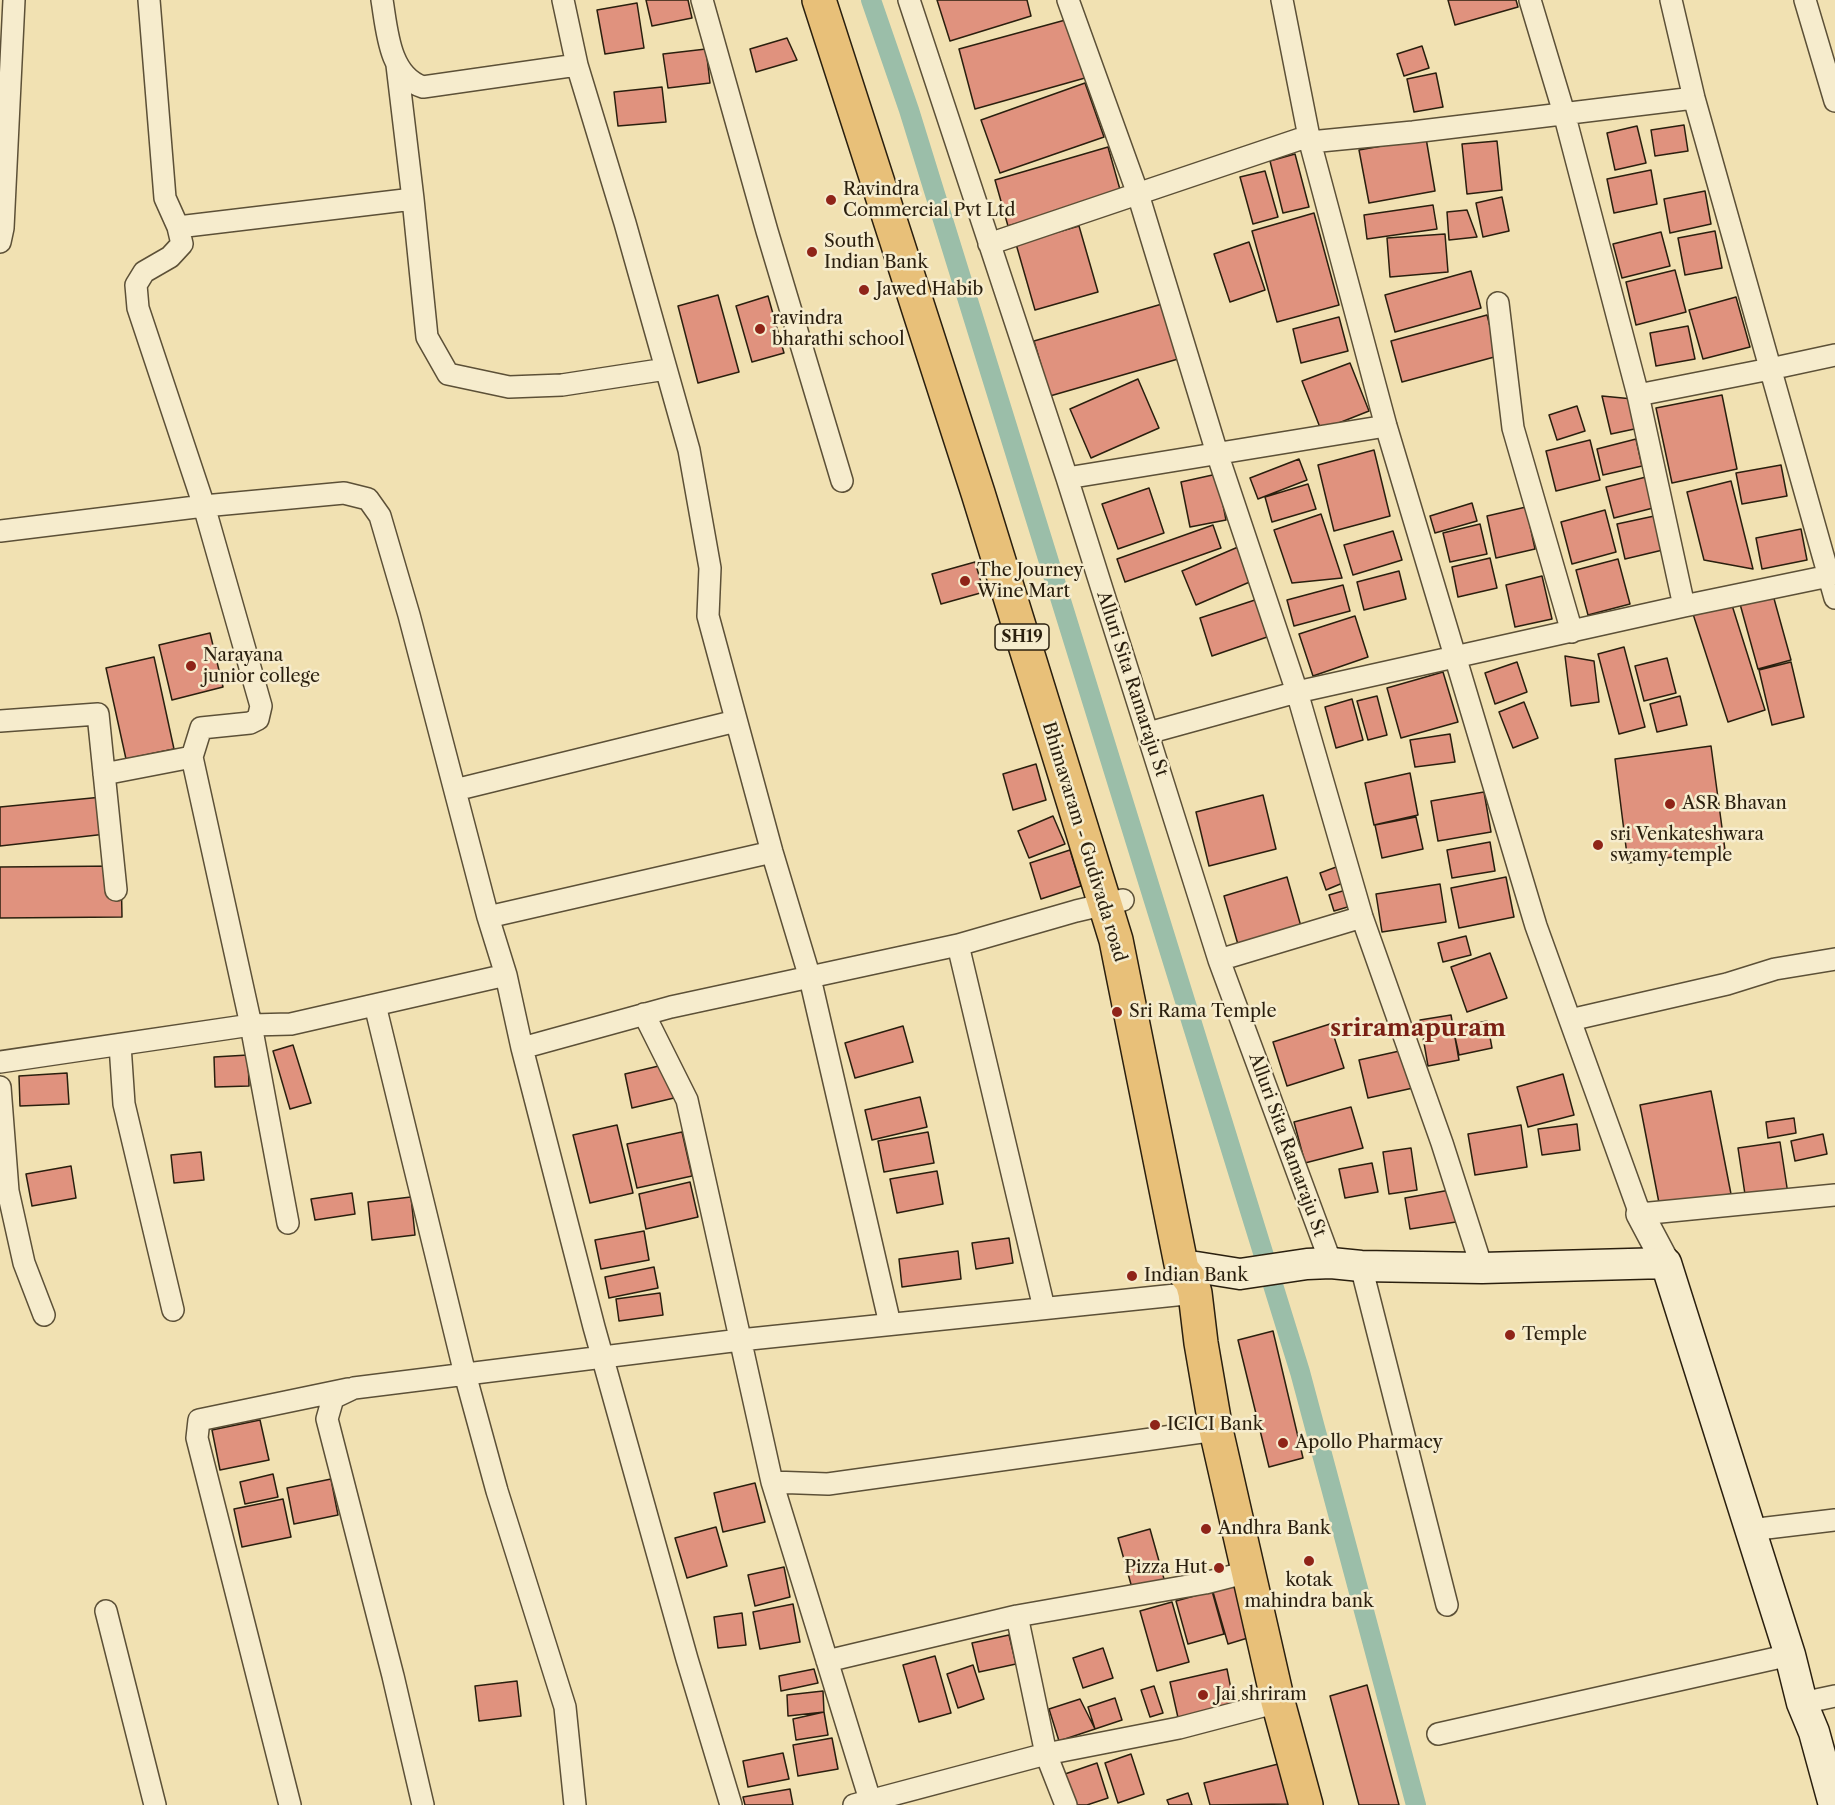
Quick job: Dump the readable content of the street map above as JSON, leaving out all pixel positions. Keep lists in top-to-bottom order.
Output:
{
  "streets": {
    "main road": ["SH19", "Bhimavaram - Gudivada road"],
    "street": ["Alluri Sita Ramaraju St"]
  },
  "crossings": [
    ["SH19", "Bhimavaram - Gudivada road"]
  ],
  "districts": ["sriramapuram"],
  "places": [
    "Ravindra Commercial Pvt Ltd",
    "South Indian Bank",
    "Jawed Habib",
    "ravindra bharathi school",
    "The Journey Wine Mart",
    "Narayana junior college",
    "ASR Bhavan",
    "sri Venkateshwara swamy temple",
    "Sri Rama Temple",
    "Indian Bank",
    "Temple",
    "ICICI Bank",
    "Apollo Pharmacy",
    "Andhra Bank",
    "kotak mahindra bank",
    "Pizza Hut",
    "Jai shriram"
  ]
}
